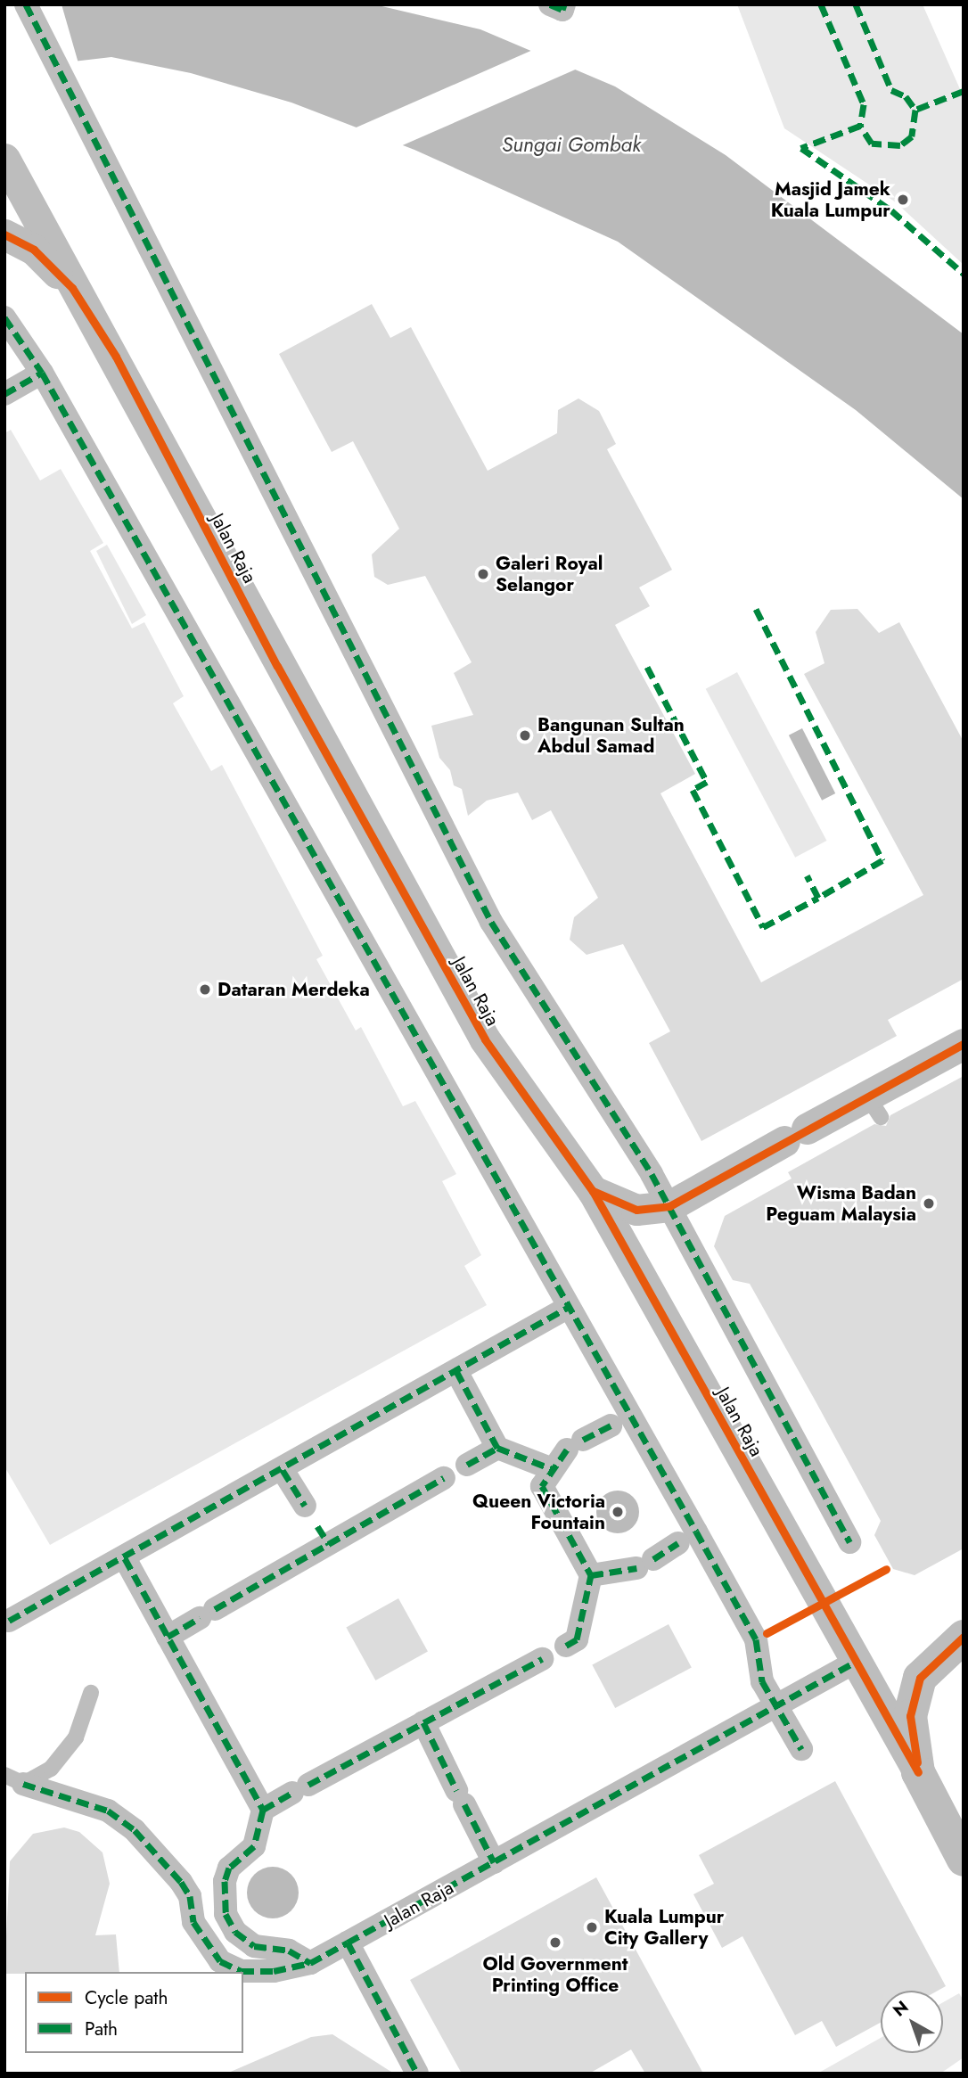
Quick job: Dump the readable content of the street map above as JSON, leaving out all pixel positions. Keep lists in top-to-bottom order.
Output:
{
  "streets": {
    "street": ["Jalan Raja"]
  },
  "water": ["Sungai Gombak"],
  "places": [
    "Masjid Jamek Kuala Lumpur",
    "Galeri Royal Selangor",
    "Bangunan Sultan Abdul Samad",
    "Dataran Merdeka",
    "Wisma Badan Peguam Malaysia",
    "Queen Victoria Fountain",
    "Kuala Lumpur City Gallery",
    "Old Government Printing Office"
  ],
  "legend": ["Cycle path", "Path"],
  "north": "top left"
}
